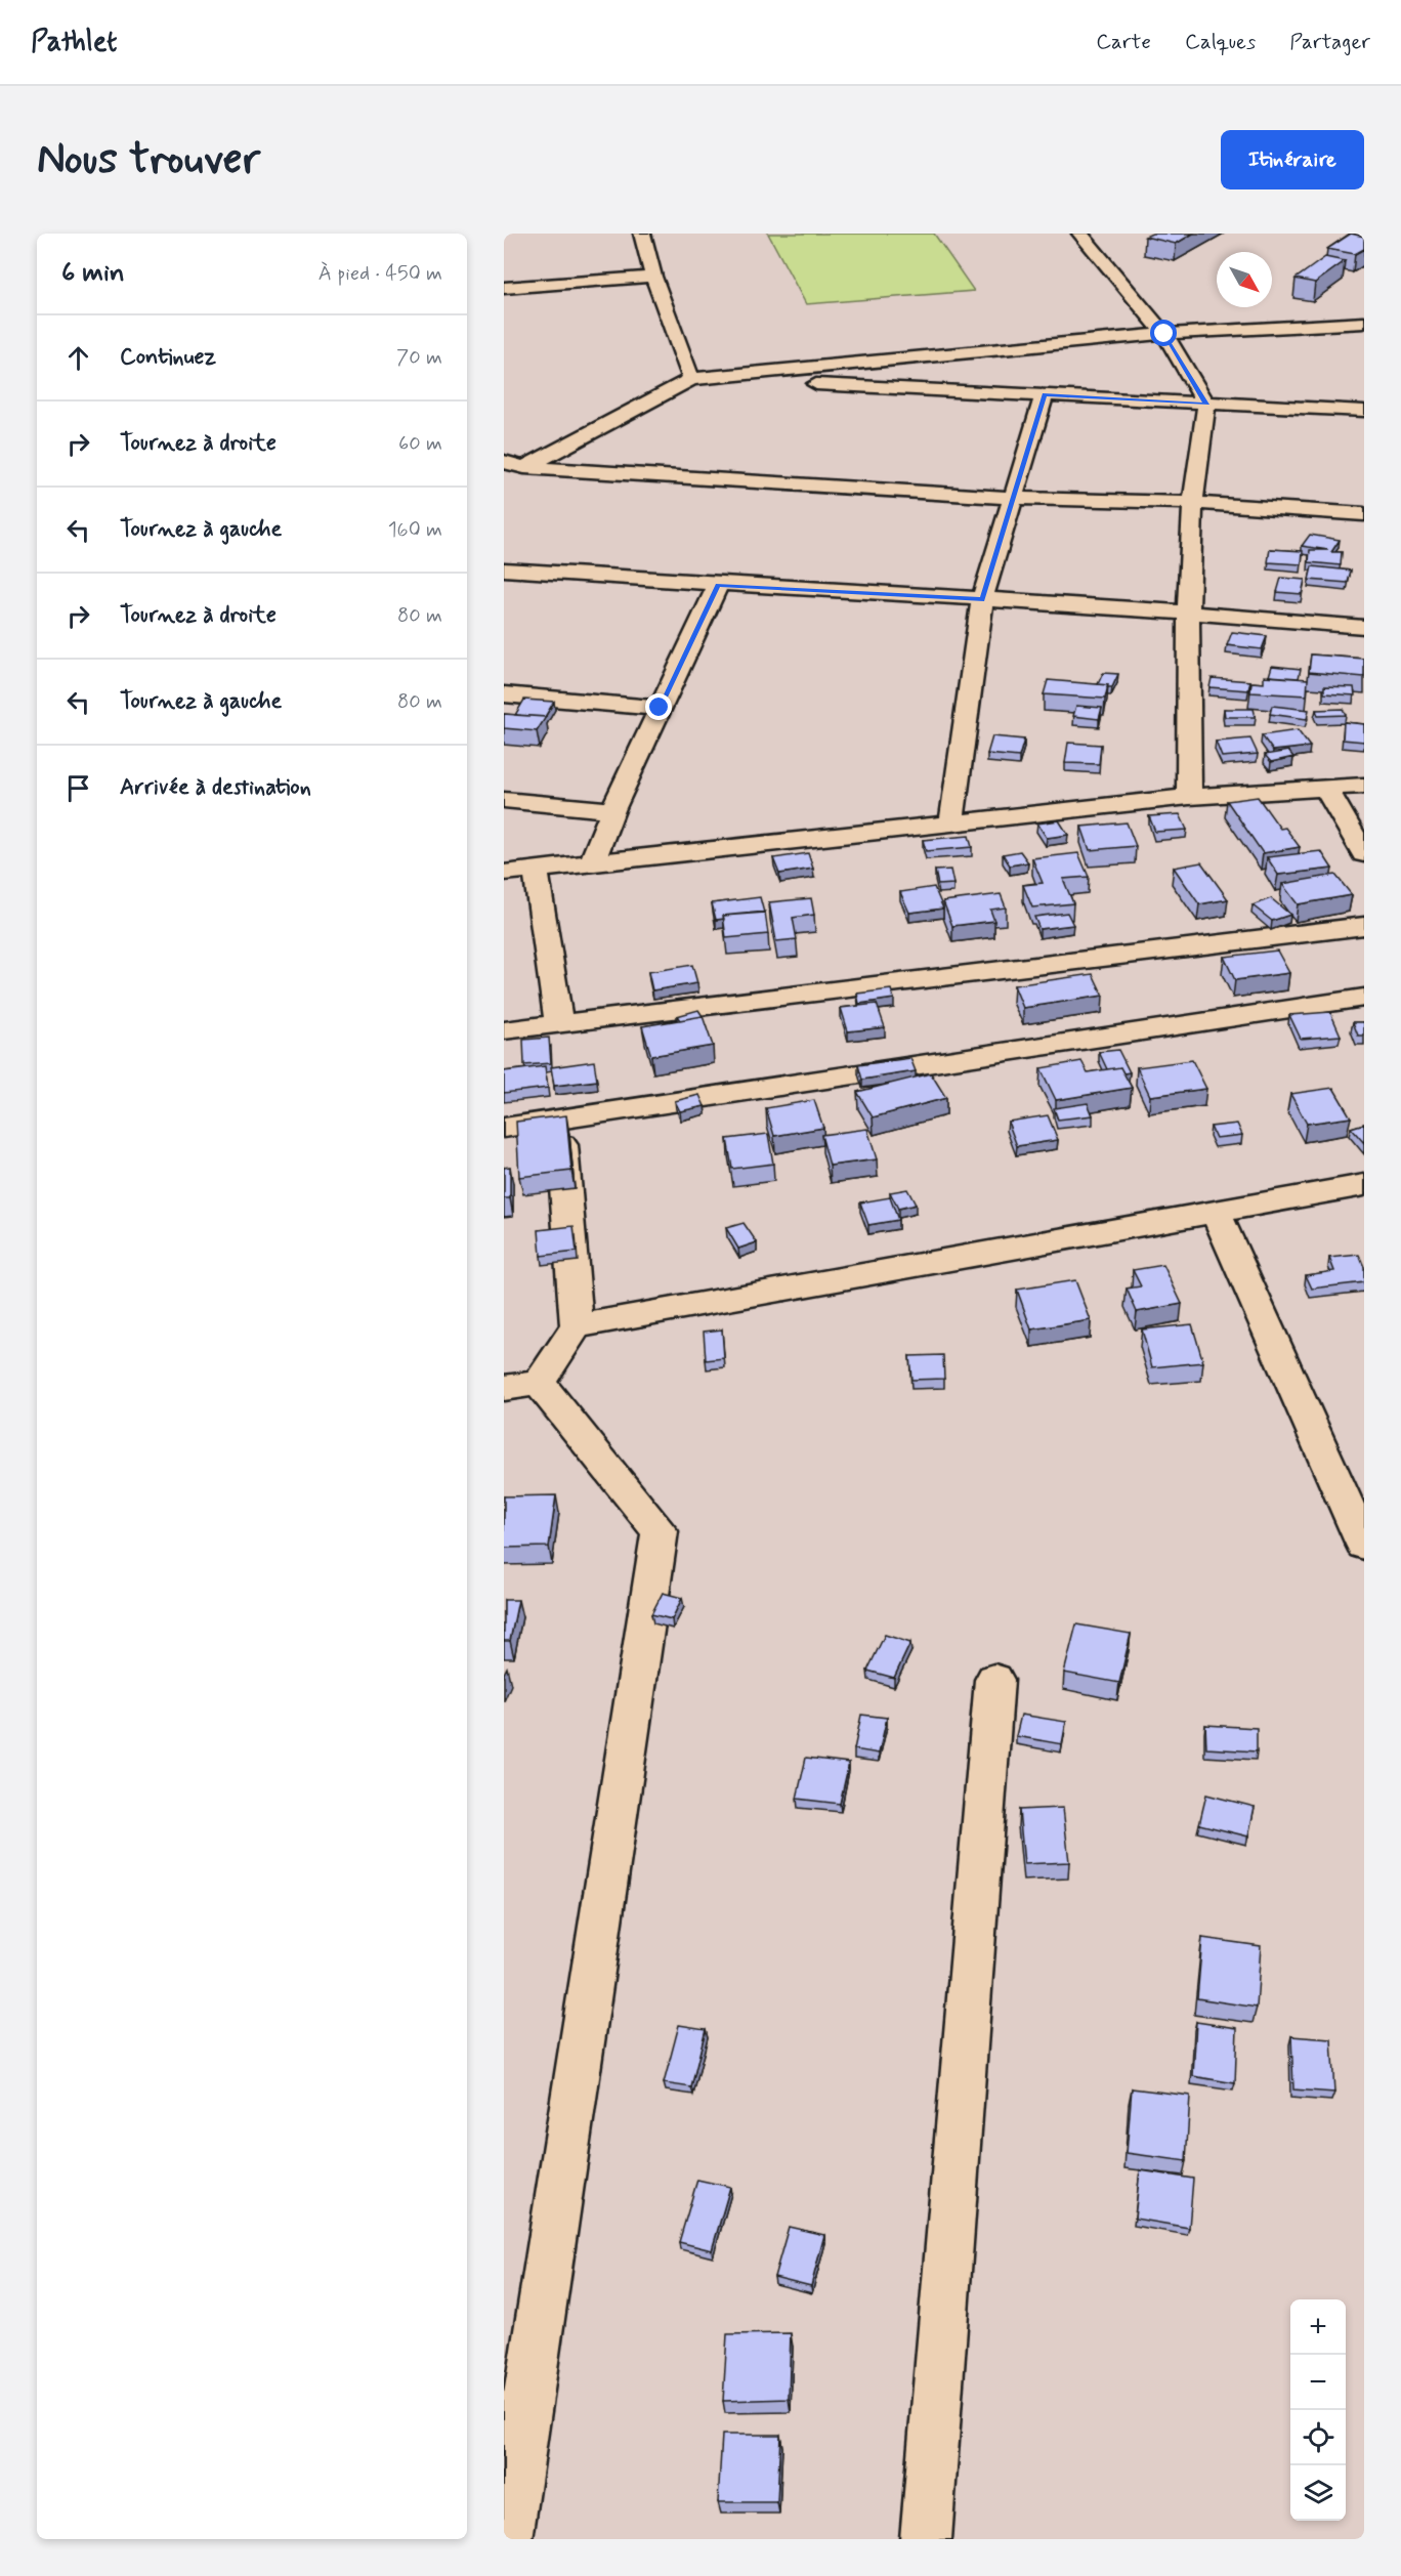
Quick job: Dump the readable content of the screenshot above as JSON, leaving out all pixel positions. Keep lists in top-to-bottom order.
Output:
{
  "north": "bottom right",
  "page": {
    "header": "Pathlet",
    "nav": ["Carte", "Calques", "Partager"],
    "buttons": "Itinéraire",
    "title": "Nous trouver",
    "heading": ["6 min", "À pied · 450 m"],
    "list": [
      ["Continuez", "70 m"],
      ["Tournez à droite", "60 m"],
      ["Tournez à gauche", "160 m"],
      ["Tournez à droite", "80 m"],
      ["Tournez à gauche", "80 m"],
      "Arrivée à destination"
    ],
    "map_buttons": ["+", "−"]
  }
}
